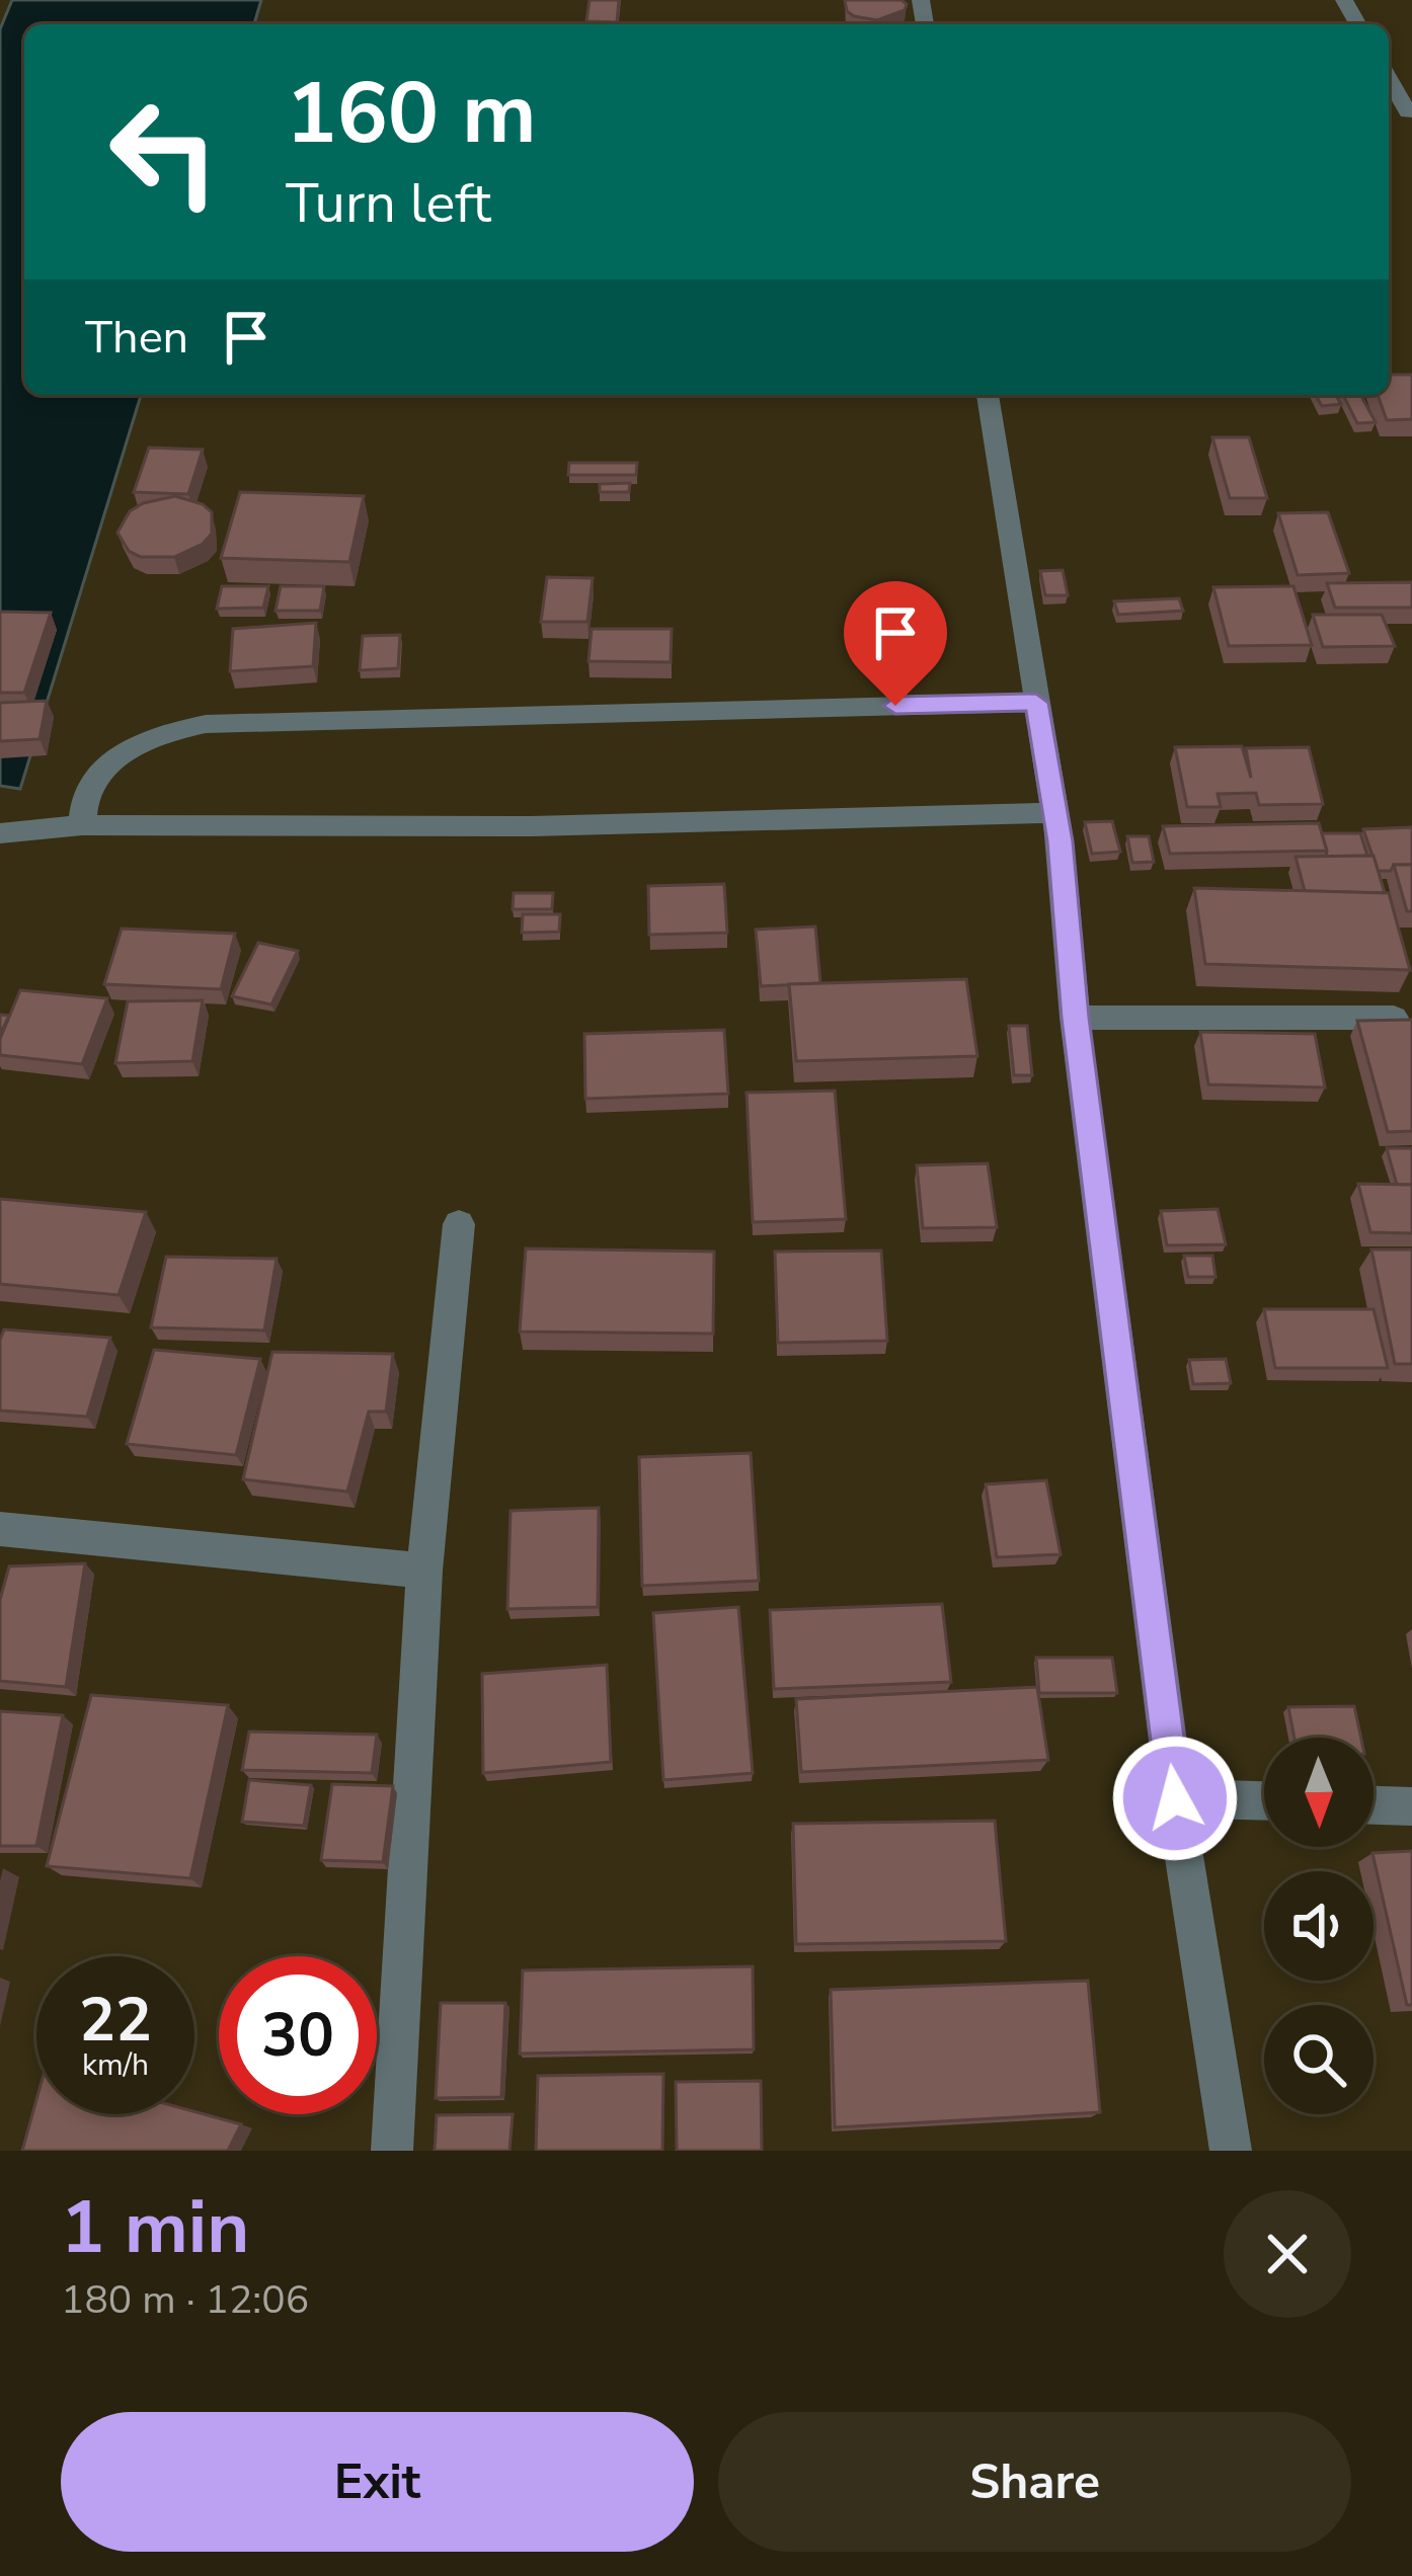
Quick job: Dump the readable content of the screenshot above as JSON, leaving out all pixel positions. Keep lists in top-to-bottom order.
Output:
{
  "north": "bottom",
  "page": {
    "turn": ["160 m", "Turn left"],
    "then": "Then",
    "speed": "22 km/h",
    "limit": "30",
    "heading": ["1 min", "180 m · 12:06"],
    "buttons": ["Exit", "Share"]
  }
}
